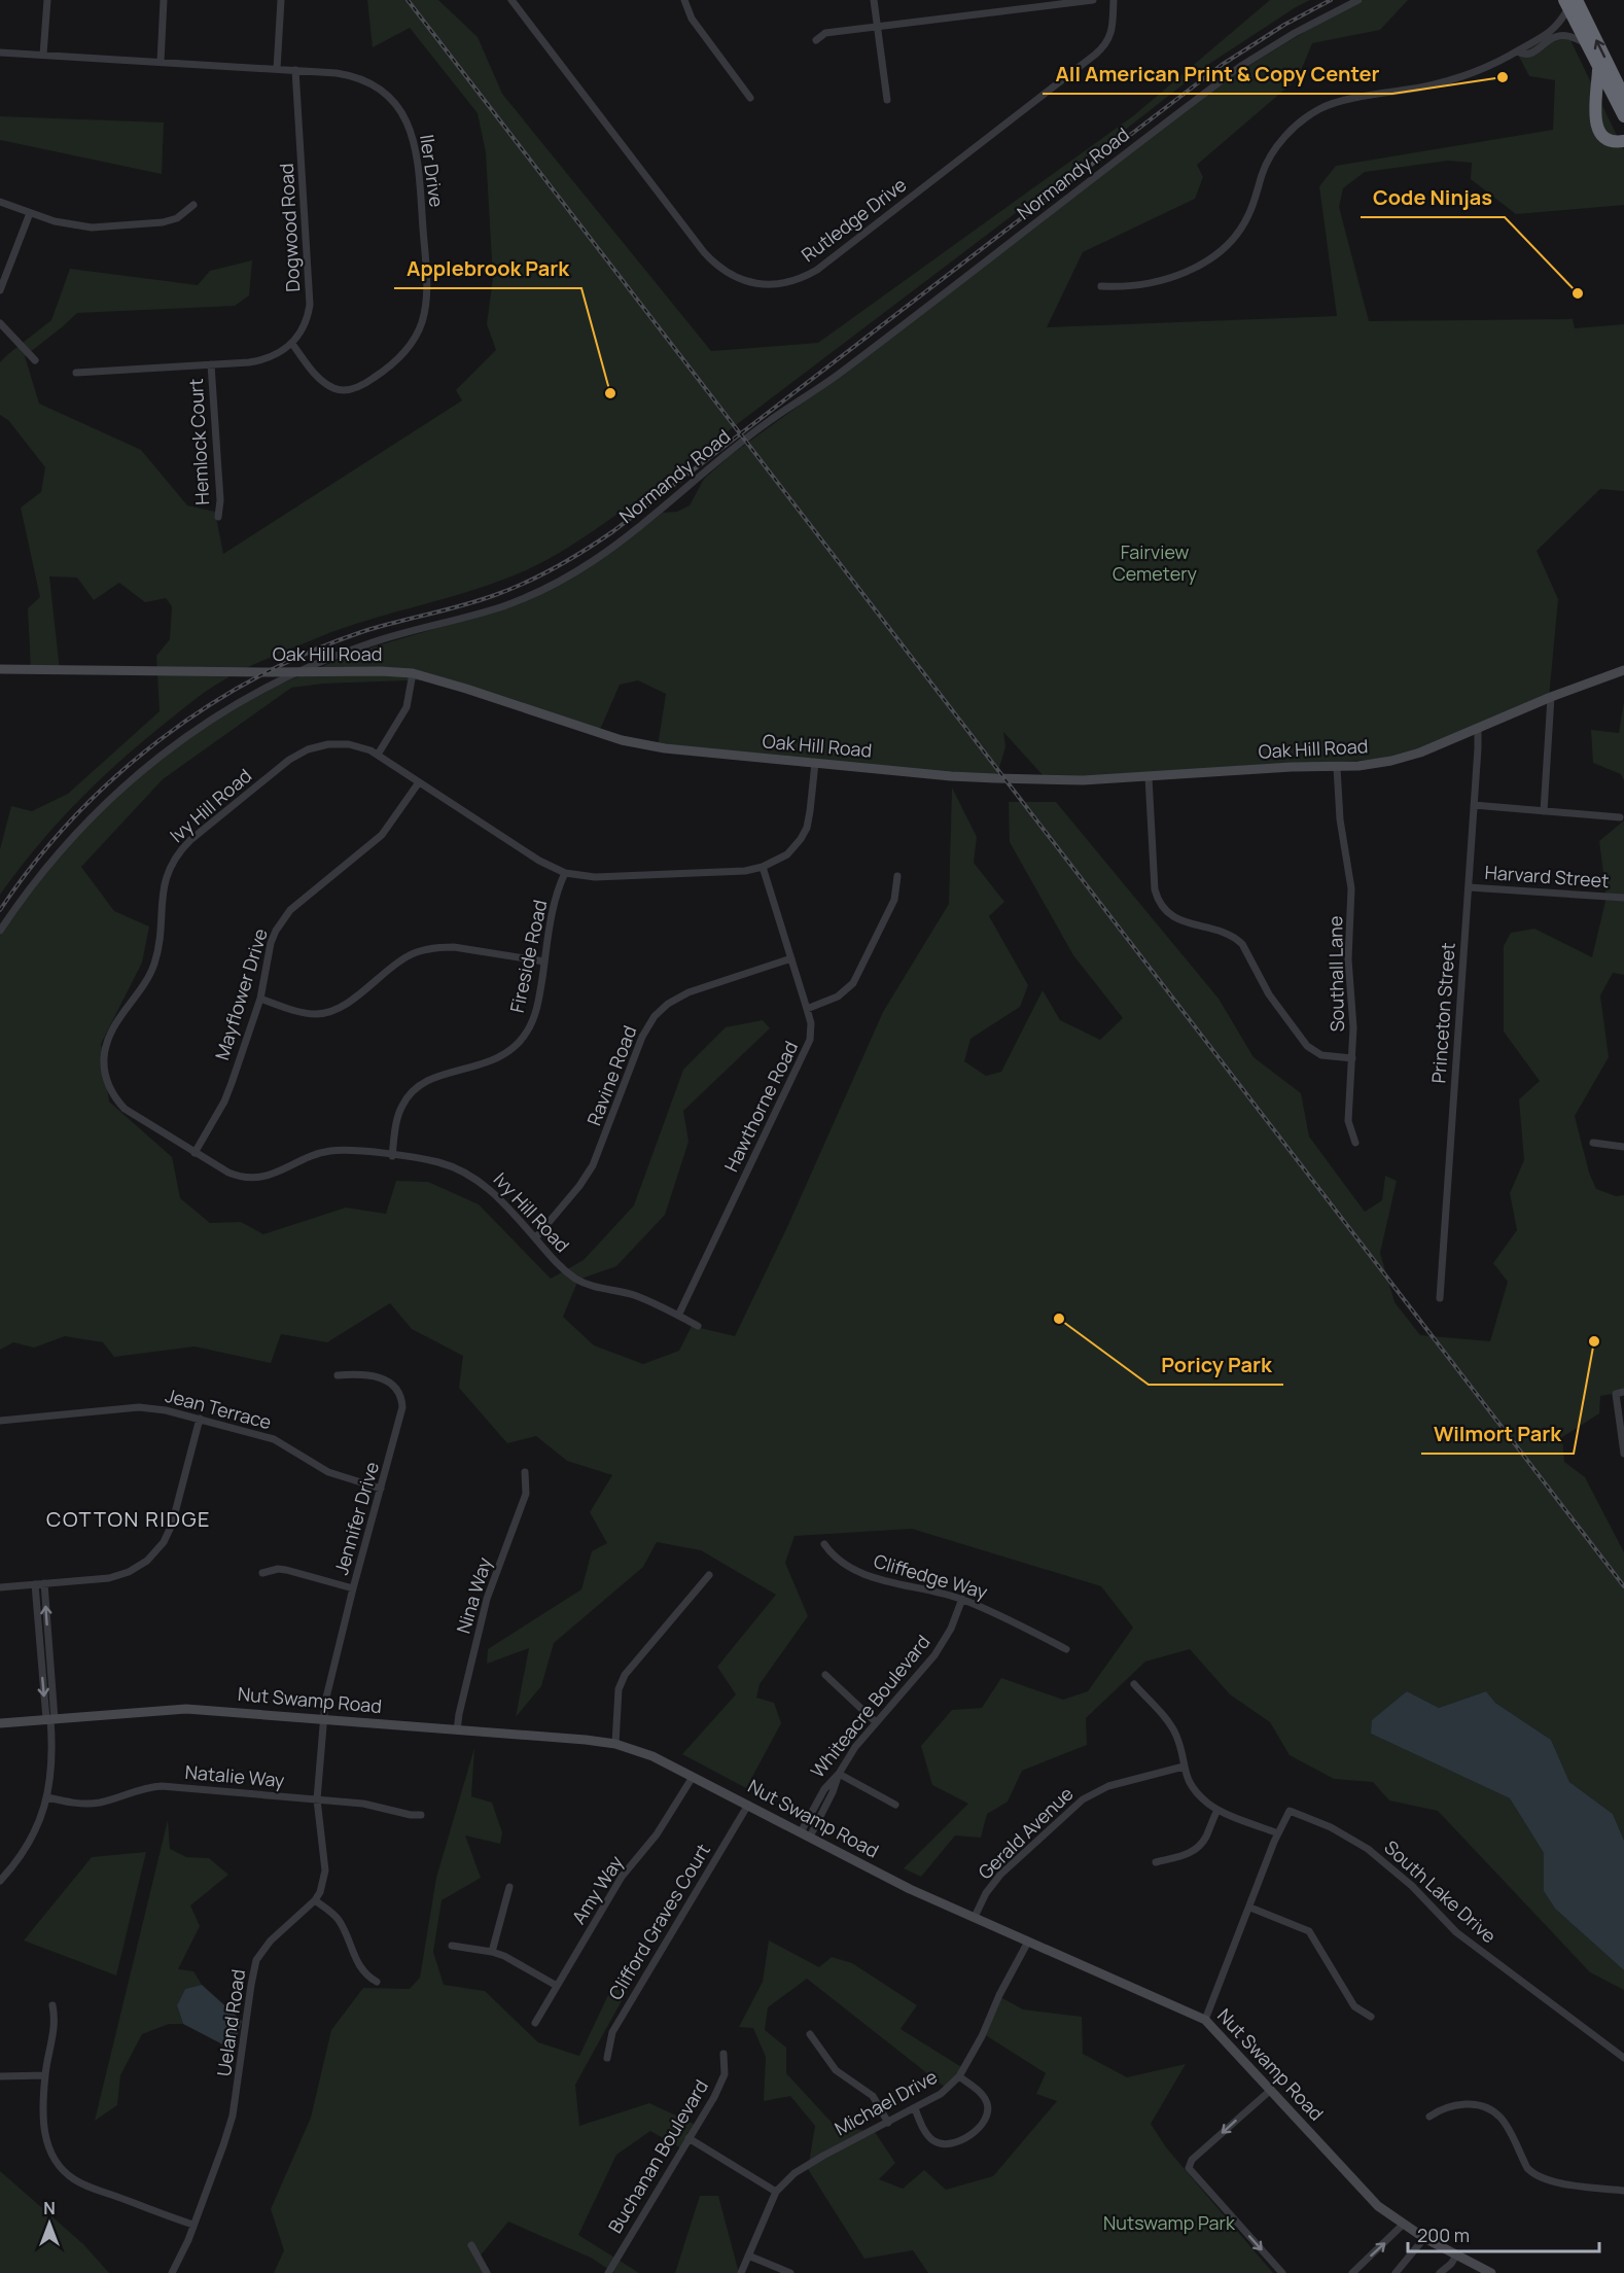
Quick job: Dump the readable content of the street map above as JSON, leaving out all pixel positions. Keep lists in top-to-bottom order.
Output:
{
  "streets": {
    "street": [
      "Iler Drive",
      "Normandy Road",
      "Rutledge Drive",
      "Dogwood Road",
      "Hemlock Court",
      "Oak Hill Road",
      "Ivy Hill Road",
      "Harvard Street",
      "Fireside Road",
      "Southall Lane",
      "Mayflower Drive",
      "Princeton Street",
      "Ravine Road",
      "Hawthorne Road",
      "Jean Terrace",
      "Jennifer Drive",
      "Cliffedge Way",
      "Nina Way",
      "Nut Swamp Road",
      "Whiteacre Boulevard",
      "Natalie Way",
      "Gerald Avenue",
      "Amy Way",
      "South Lake Drive",
      "Clifford Graves Court",
      "Ueland Road",
      "Michael Drive",
      "Buchanan Boulevard"
    ]
  },
  "crossings": [
    ["Iler Drive", "Dogwood Road"],
    ["Normandy Road", "Oak Hill Road"],
    ["Oak Hill Road", "Ivy Hill Road"],
    ["Oak Hill Road", "Southall Lane"],
    ["Oak Hill Road", "Princeton Street"],
    ["Ivy Hill Road", "Fireside Road"],
    ["Ivy Hill Road", "Mayflower Drive"],
    ["Ivy Hill Road", "Ravine Road"],
    ["Ivy Hill Road", "Hawthorne Road"],
    ["Harvard Street", "Princeton Street"],
    ["Ravine Road", "Hawthorne Road"],
    ["Jean Terrace", "Jennifer Drive"],
    ["Jennifer Drive", "Nut Swamp Road"],
    ["Jennifer Drive", "Ueland Road"],
    ["Cliffedge Way", "Whiteacre Boulevard"],
    ["Nina Way", "Nut Swamp Road"],
    ["Nut Swamp Road", "Whiteacre Boulevard"],
    ["Nut Swamp Road", "Gerald Avenue"],
    ["Nut Swamp Road", "Amy Way"],
    ["Nut Swamp Road", "South Lake Drive"],
    ["Nut Swamp Road", "Clifford Graves Court"],
    ["Nut Swamp Road", "Ueland Road"],
    ["Nut Swamp Road", "Michael Drive"],
    ["Natalie Way", "Ueland Road"]
  ],
  "districts": ["COTTON RIDGE"],
  "parks": ["Fairview Cemetery", "Nutswamp Park"],
  "places": [
    "All American Print & Copy Center",
    "Code Ninjas",
    "Applebrook Park",
    "Poricy Park",
    "Wilmort Park"
  ],
  "scale_bar": "200 m",
  "north": "top"
}
